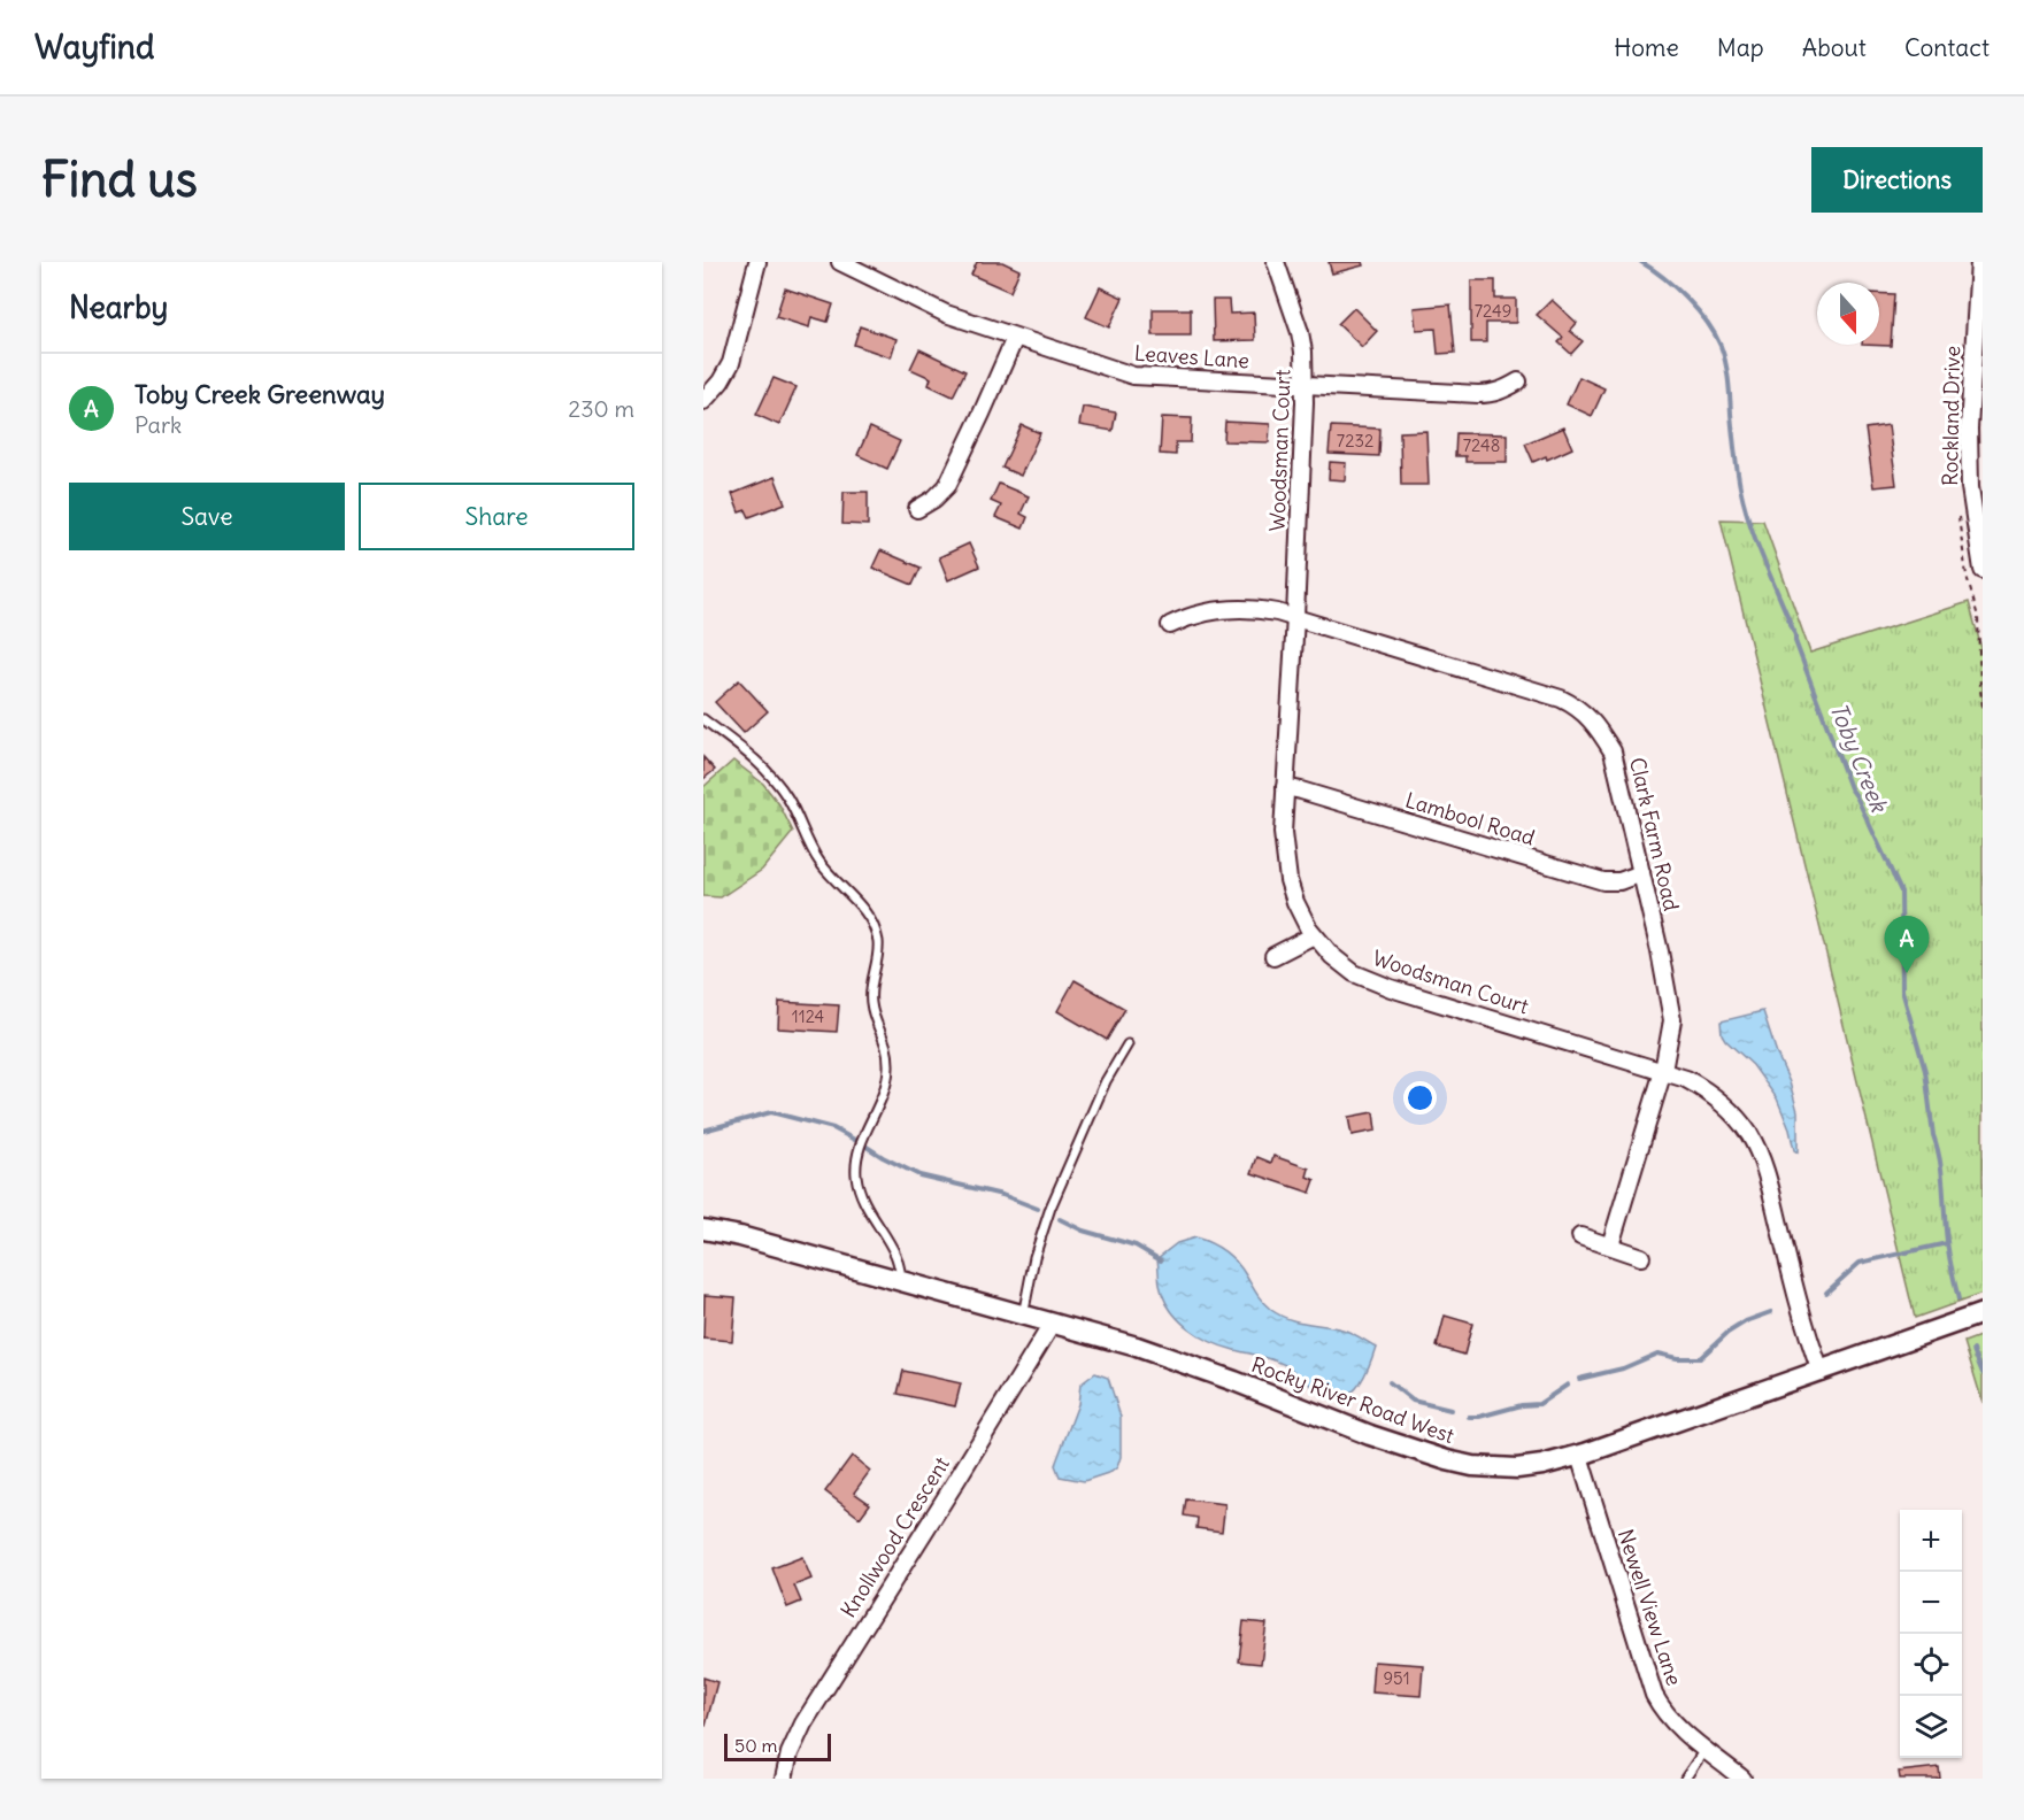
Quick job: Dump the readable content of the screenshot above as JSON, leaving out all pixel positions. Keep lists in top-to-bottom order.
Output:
{
  "streets": {
    "street": [
      "Leaves Lane",
      "Rockland Drive",
      "Woodsman Court",
      "Lambool Road",
      "Clark Farm Road",
      "Rocky River Road West",
      "Knollwood Crescent",
      "Newell View Lane"
    ]
  },
  "crossings": [
    ["Leaves Lane", "Woodsman Court"],
    ["Woodsman Court", "Lambool Road"],
    ["Woodsman Court", "Clark Farm Road"],
    ["Woodsman Court", "Rocky River Road West"],
    ["Lambool Road", "Clark Farm Road"],
    ["Rocky River Road West", "Knollwood Crescent"],
    ["Rocky River Road West", "Newell View Lane"]
  ],
  "water": ["Toby Creek"],
  "house_numbers": [
    "7249",
    "7232",
    "7248",
    "1124",
    "951"
  ],
  "scale_bar": "50 m",
  "north": "bottom",
  "page": {
    "header": "Wayfind",
    "nav": [
      "Home",
      "Map",
      "About",
      "Contact"
    ],
    "buttons": [
      "Directions",
      ["Save", "Share"]
    ],
    "title": "Find us",
    "heading": "Nearby",
    "list": [
      {
        "mark": "A",
        "name": "Toby Creek Greenway",
        "note": "Park",
        "value": "230 m"
      }
    ],
    "pins": "A",
    "map_buttons": ["+", "−"],
    "scale": "50 m"
  }
}
